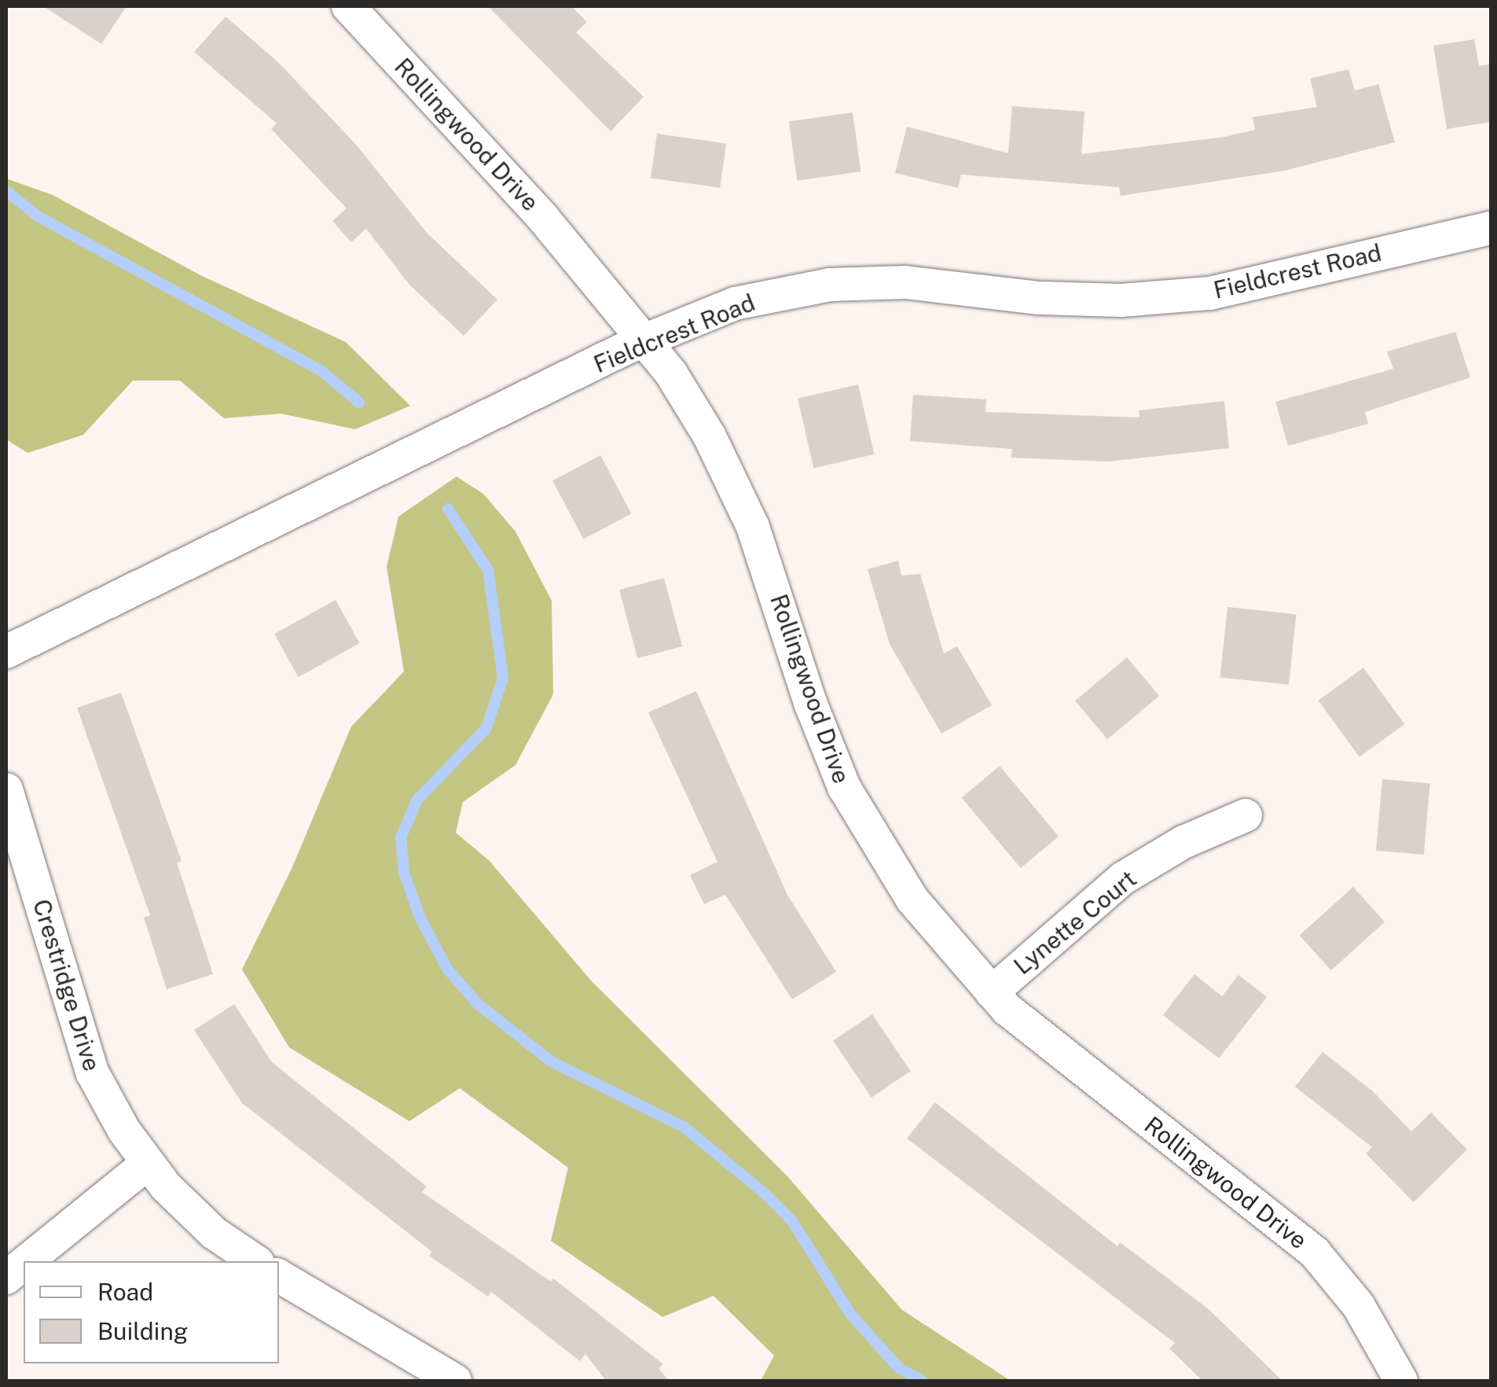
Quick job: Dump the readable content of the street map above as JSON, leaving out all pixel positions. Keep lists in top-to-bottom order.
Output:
{
  "streets": {
    "street": [
      "Rollingwood Drive",
      "Fieldcrest Road",
      "Lynette Court",
      "Crestridge Drive"
    ]
  },
  "crossings": [
    ["Rollingwood Drive", "Fieldcrest Road"],
    ["Rollingwood Drive", "Lynette Court"]
  ],
  "legend": ["Road", "Building"]
}
